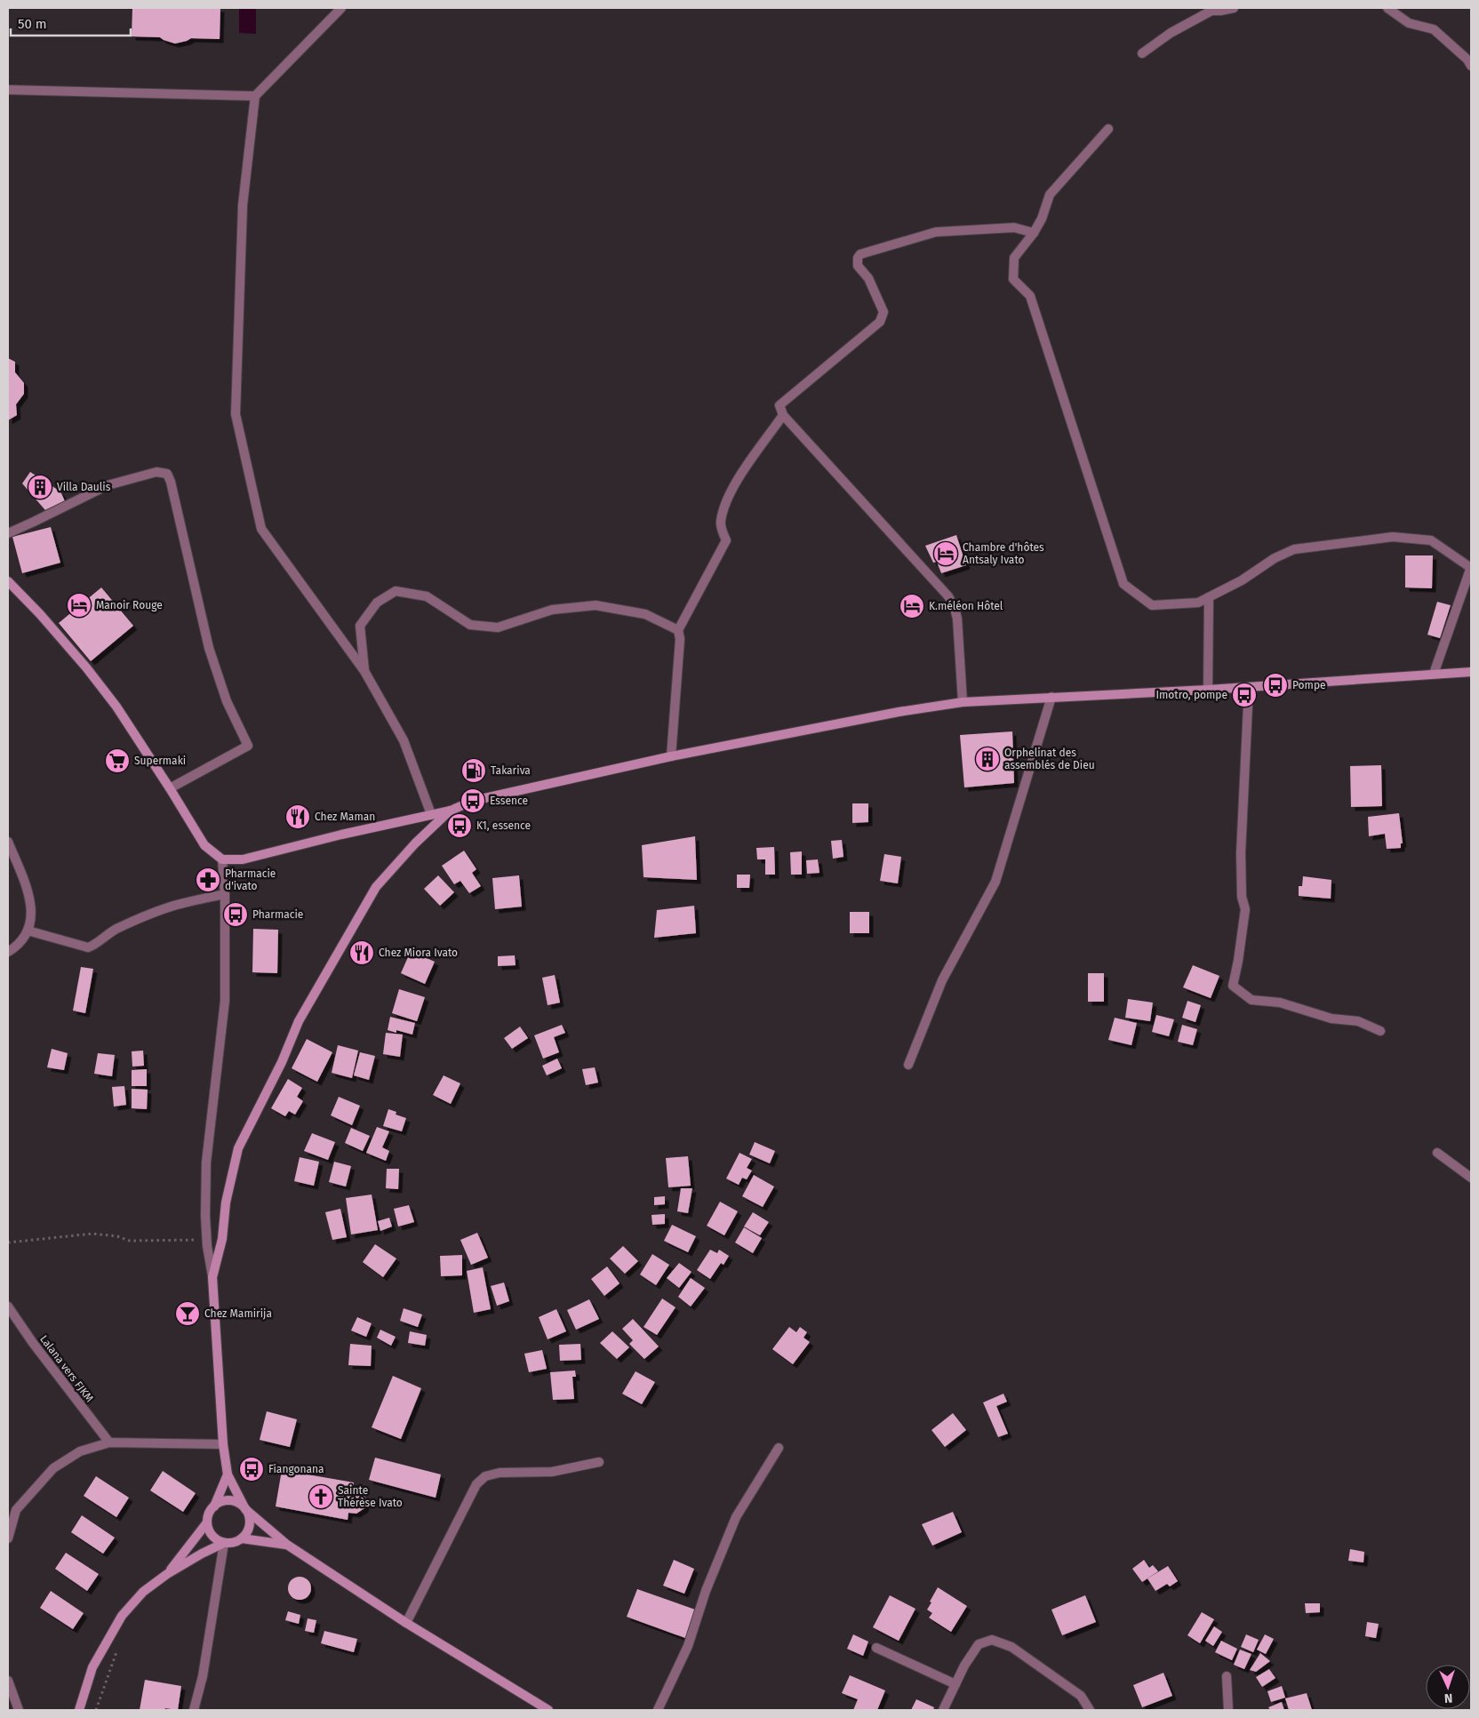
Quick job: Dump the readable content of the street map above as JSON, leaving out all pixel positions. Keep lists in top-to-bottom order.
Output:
{
  "streets": {
    "street": ["Lalana vers FJKM"]
  },
  "places": {
    "building": ["Villa Daulis", "Orphelinat des assemblés de Dieu"],
    "hotel": ["Chambre d'hôtes Antsaly Ivato", "Manoir Rouge", "K.méléon Hôtel"],
    "bus stop": [
      "Pompe",
      "Imotro, pompe",
      "Essence",
      "K1, essence",
      "Pharmacie",
      "Fiangonana"
    ],
    "supermarket": ["Supermaki"],
    "fuel station": ["Takariva"],
    "restaurant": ["Chez Maman", "Chez Miora Ivato"],
    "pharmacy": ["Pharmacie d'ivato"],
    "bar": ["Chez Mamirija"],
    "church": ["Sainte Thérèse Ivato"]
  },
  "scale_bar": "50 m",
  "north": "bottom"
}
